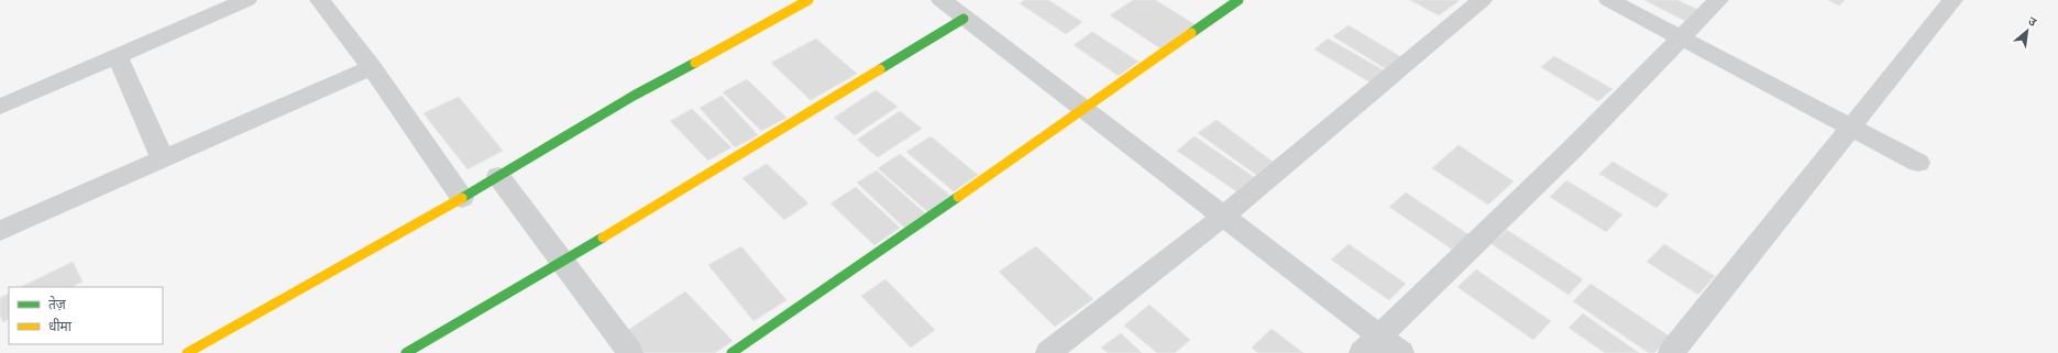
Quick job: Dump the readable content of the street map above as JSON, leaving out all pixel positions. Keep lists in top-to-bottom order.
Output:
{
  "legend": ["तेज़", "धीमा"],
  "north": "top right"
}
